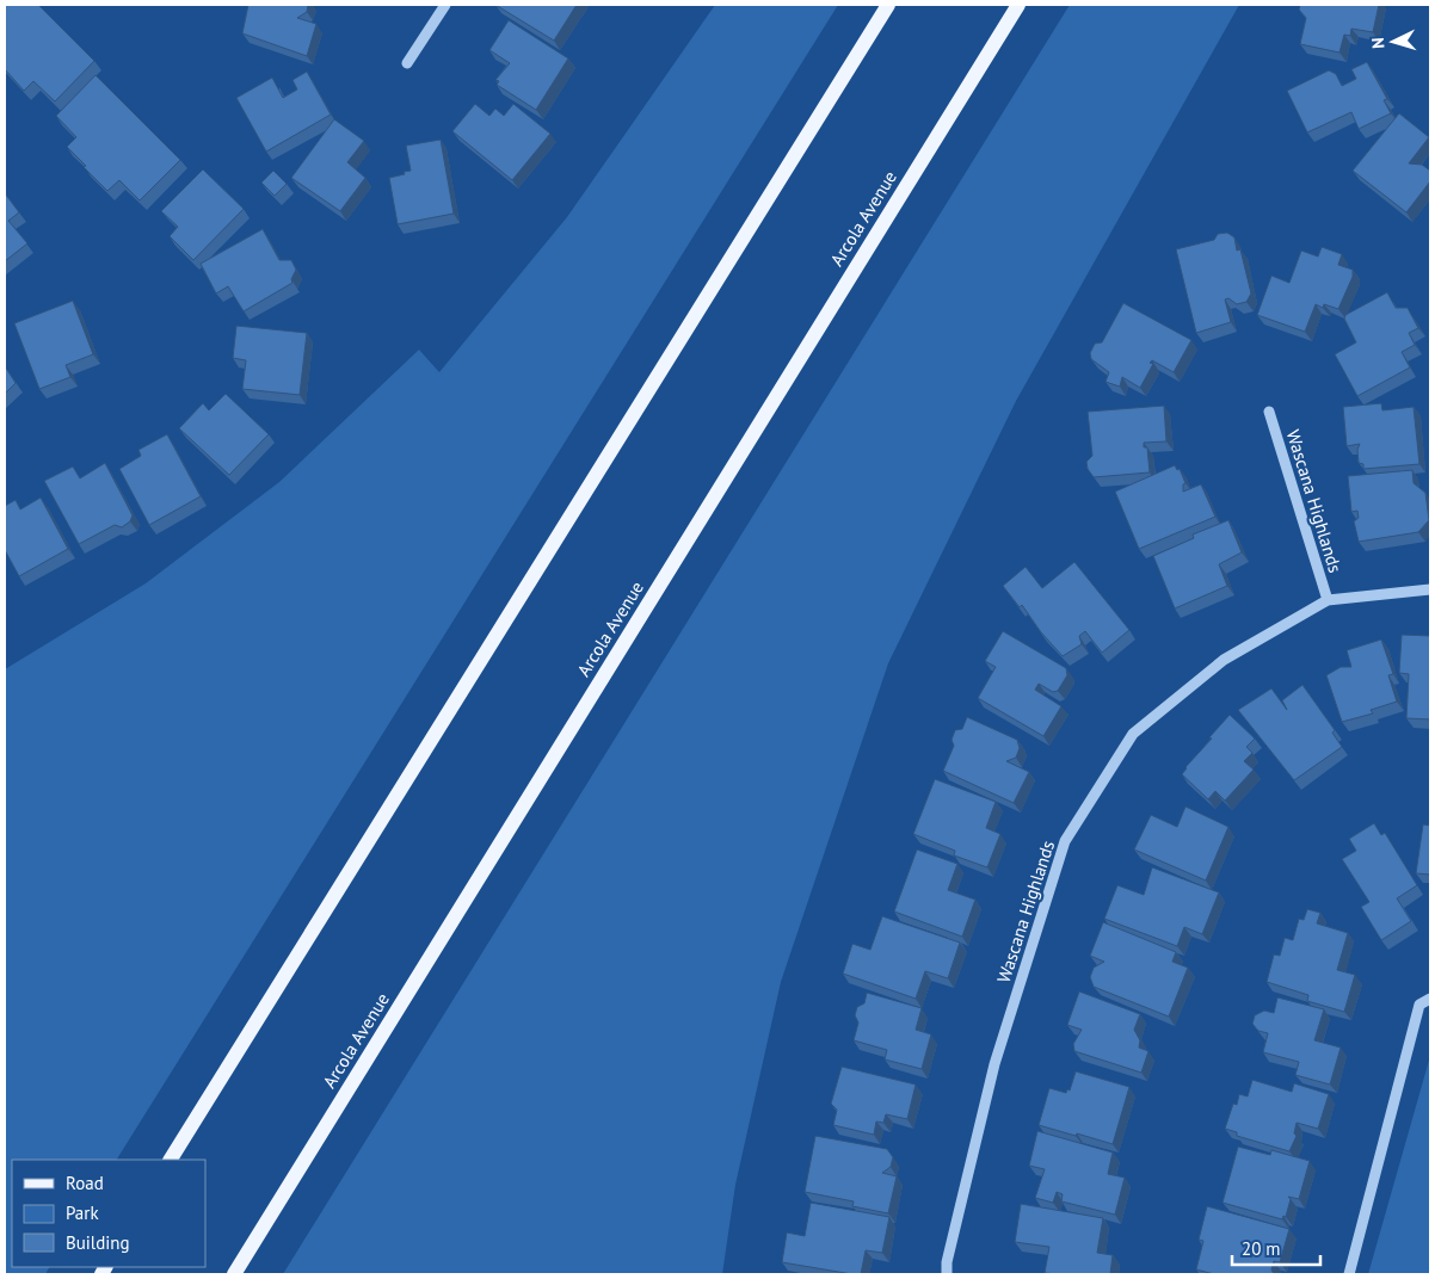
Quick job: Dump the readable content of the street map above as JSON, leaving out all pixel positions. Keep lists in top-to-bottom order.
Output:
{
  "streets": {
    "main road": ["Arcola Avenue"],
    "street": ["Wascana Highlands"]
  },
  "legend": ["Road", "Park", "Building"],
  "scale_bar": "20 m",
  "north": "left"
}
